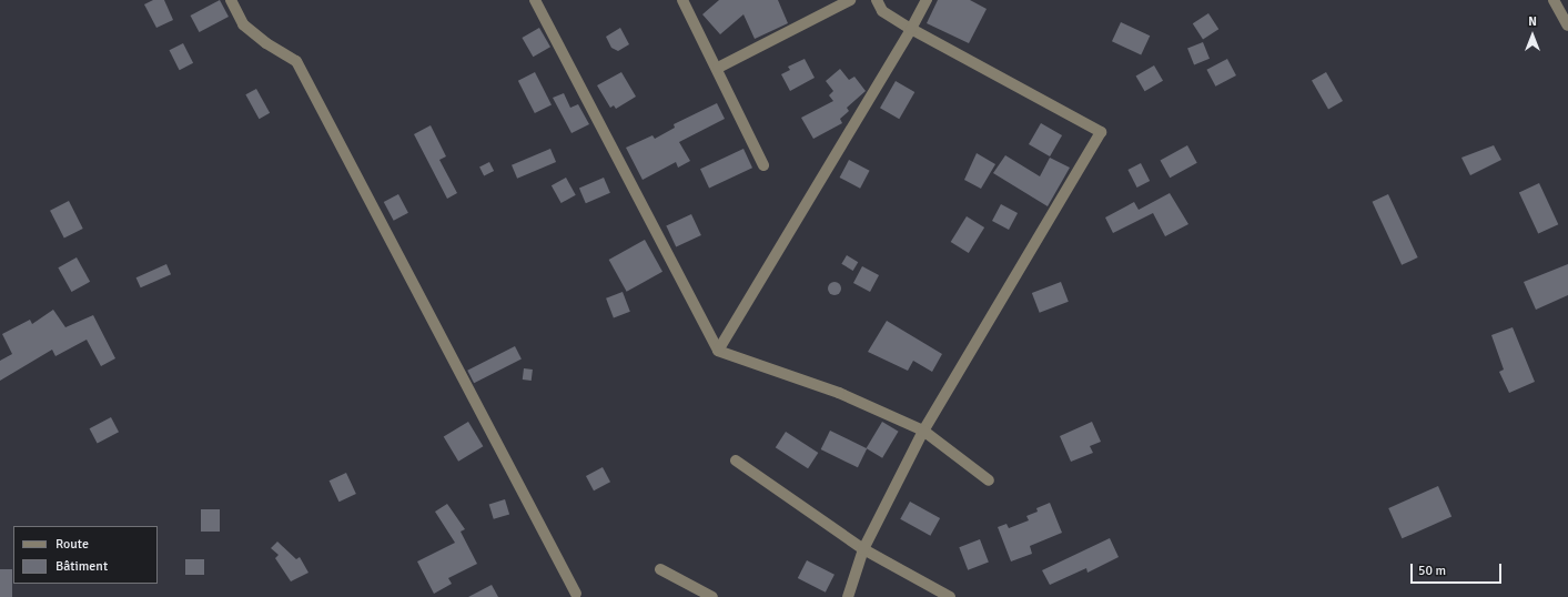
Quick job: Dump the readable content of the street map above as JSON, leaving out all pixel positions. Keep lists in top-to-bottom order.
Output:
{
  "legend": ["Route", "Bâtiment"],
  "scale_bar": "50 m",
  "north": "top"
}
